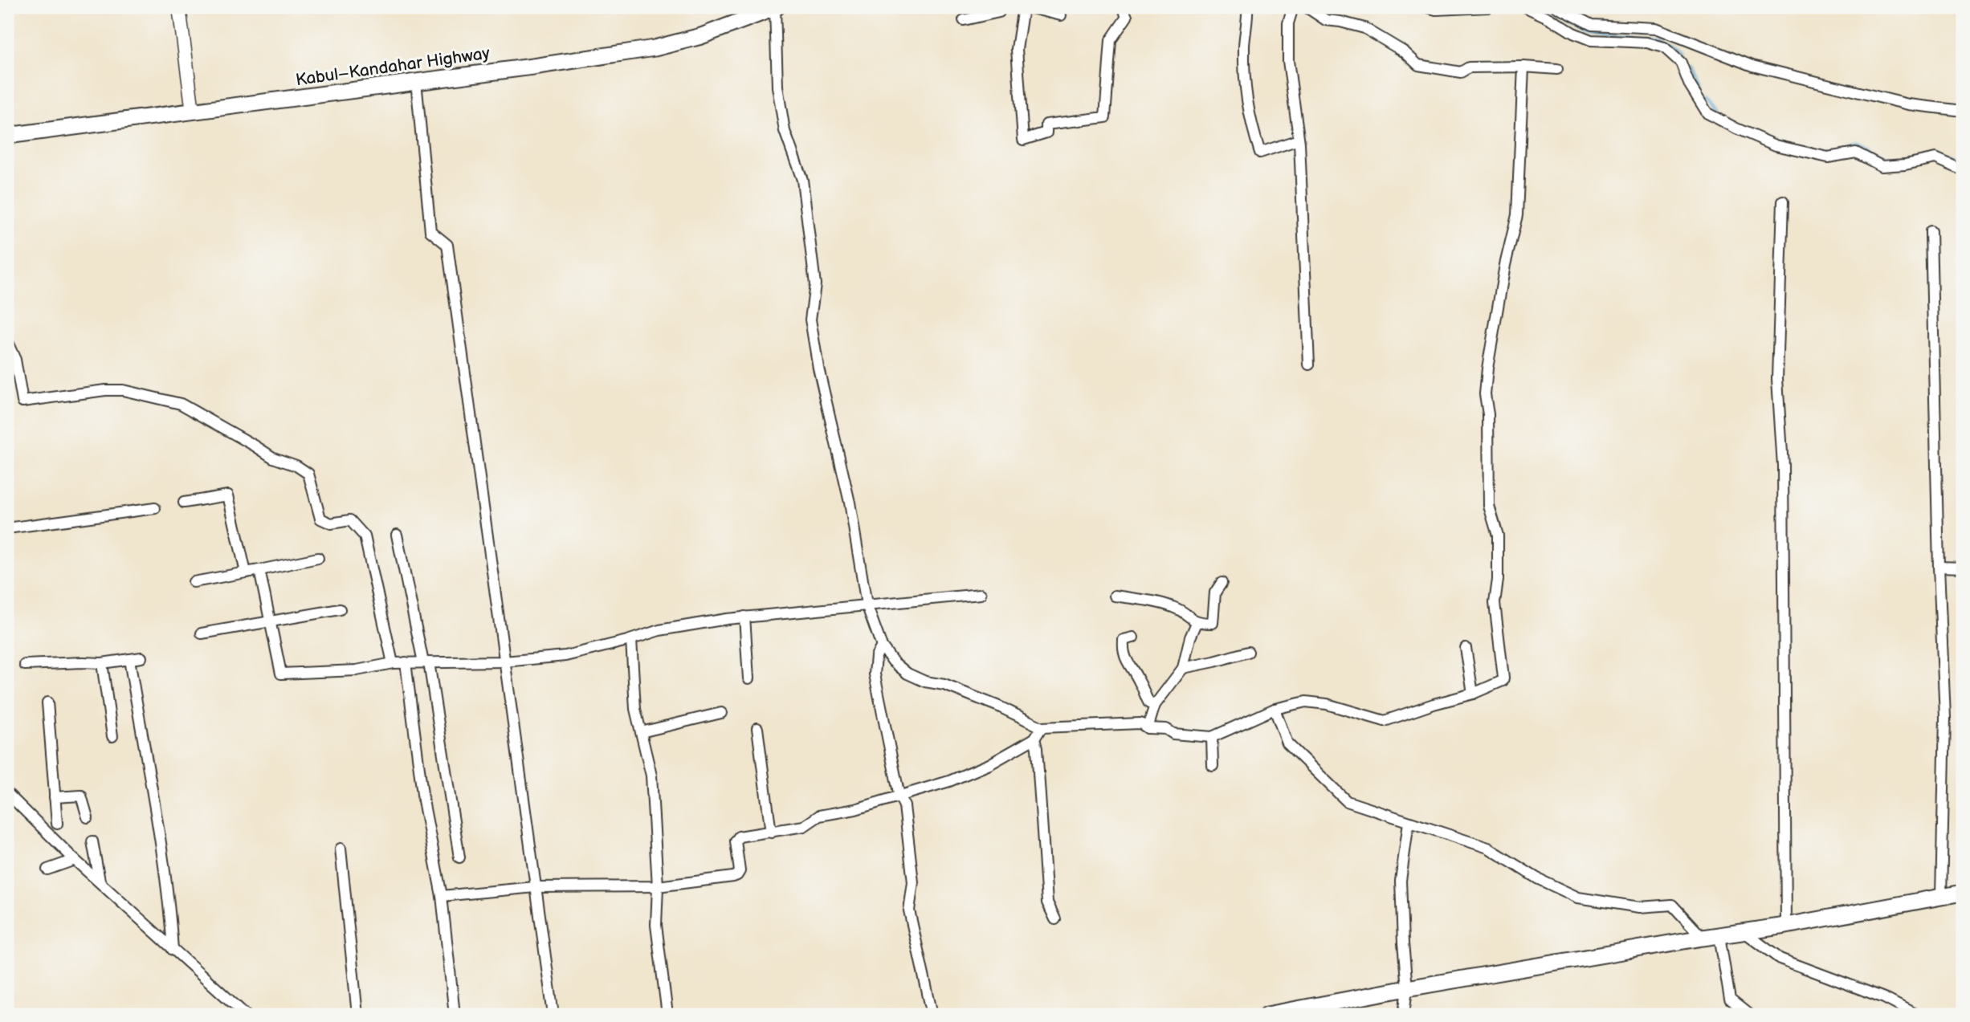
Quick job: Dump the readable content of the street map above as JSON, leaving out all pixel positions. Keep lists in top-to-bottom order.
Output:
{
  "streets": {
    "main road": ["Kabul–Kandahar Highway"]
  }
}
